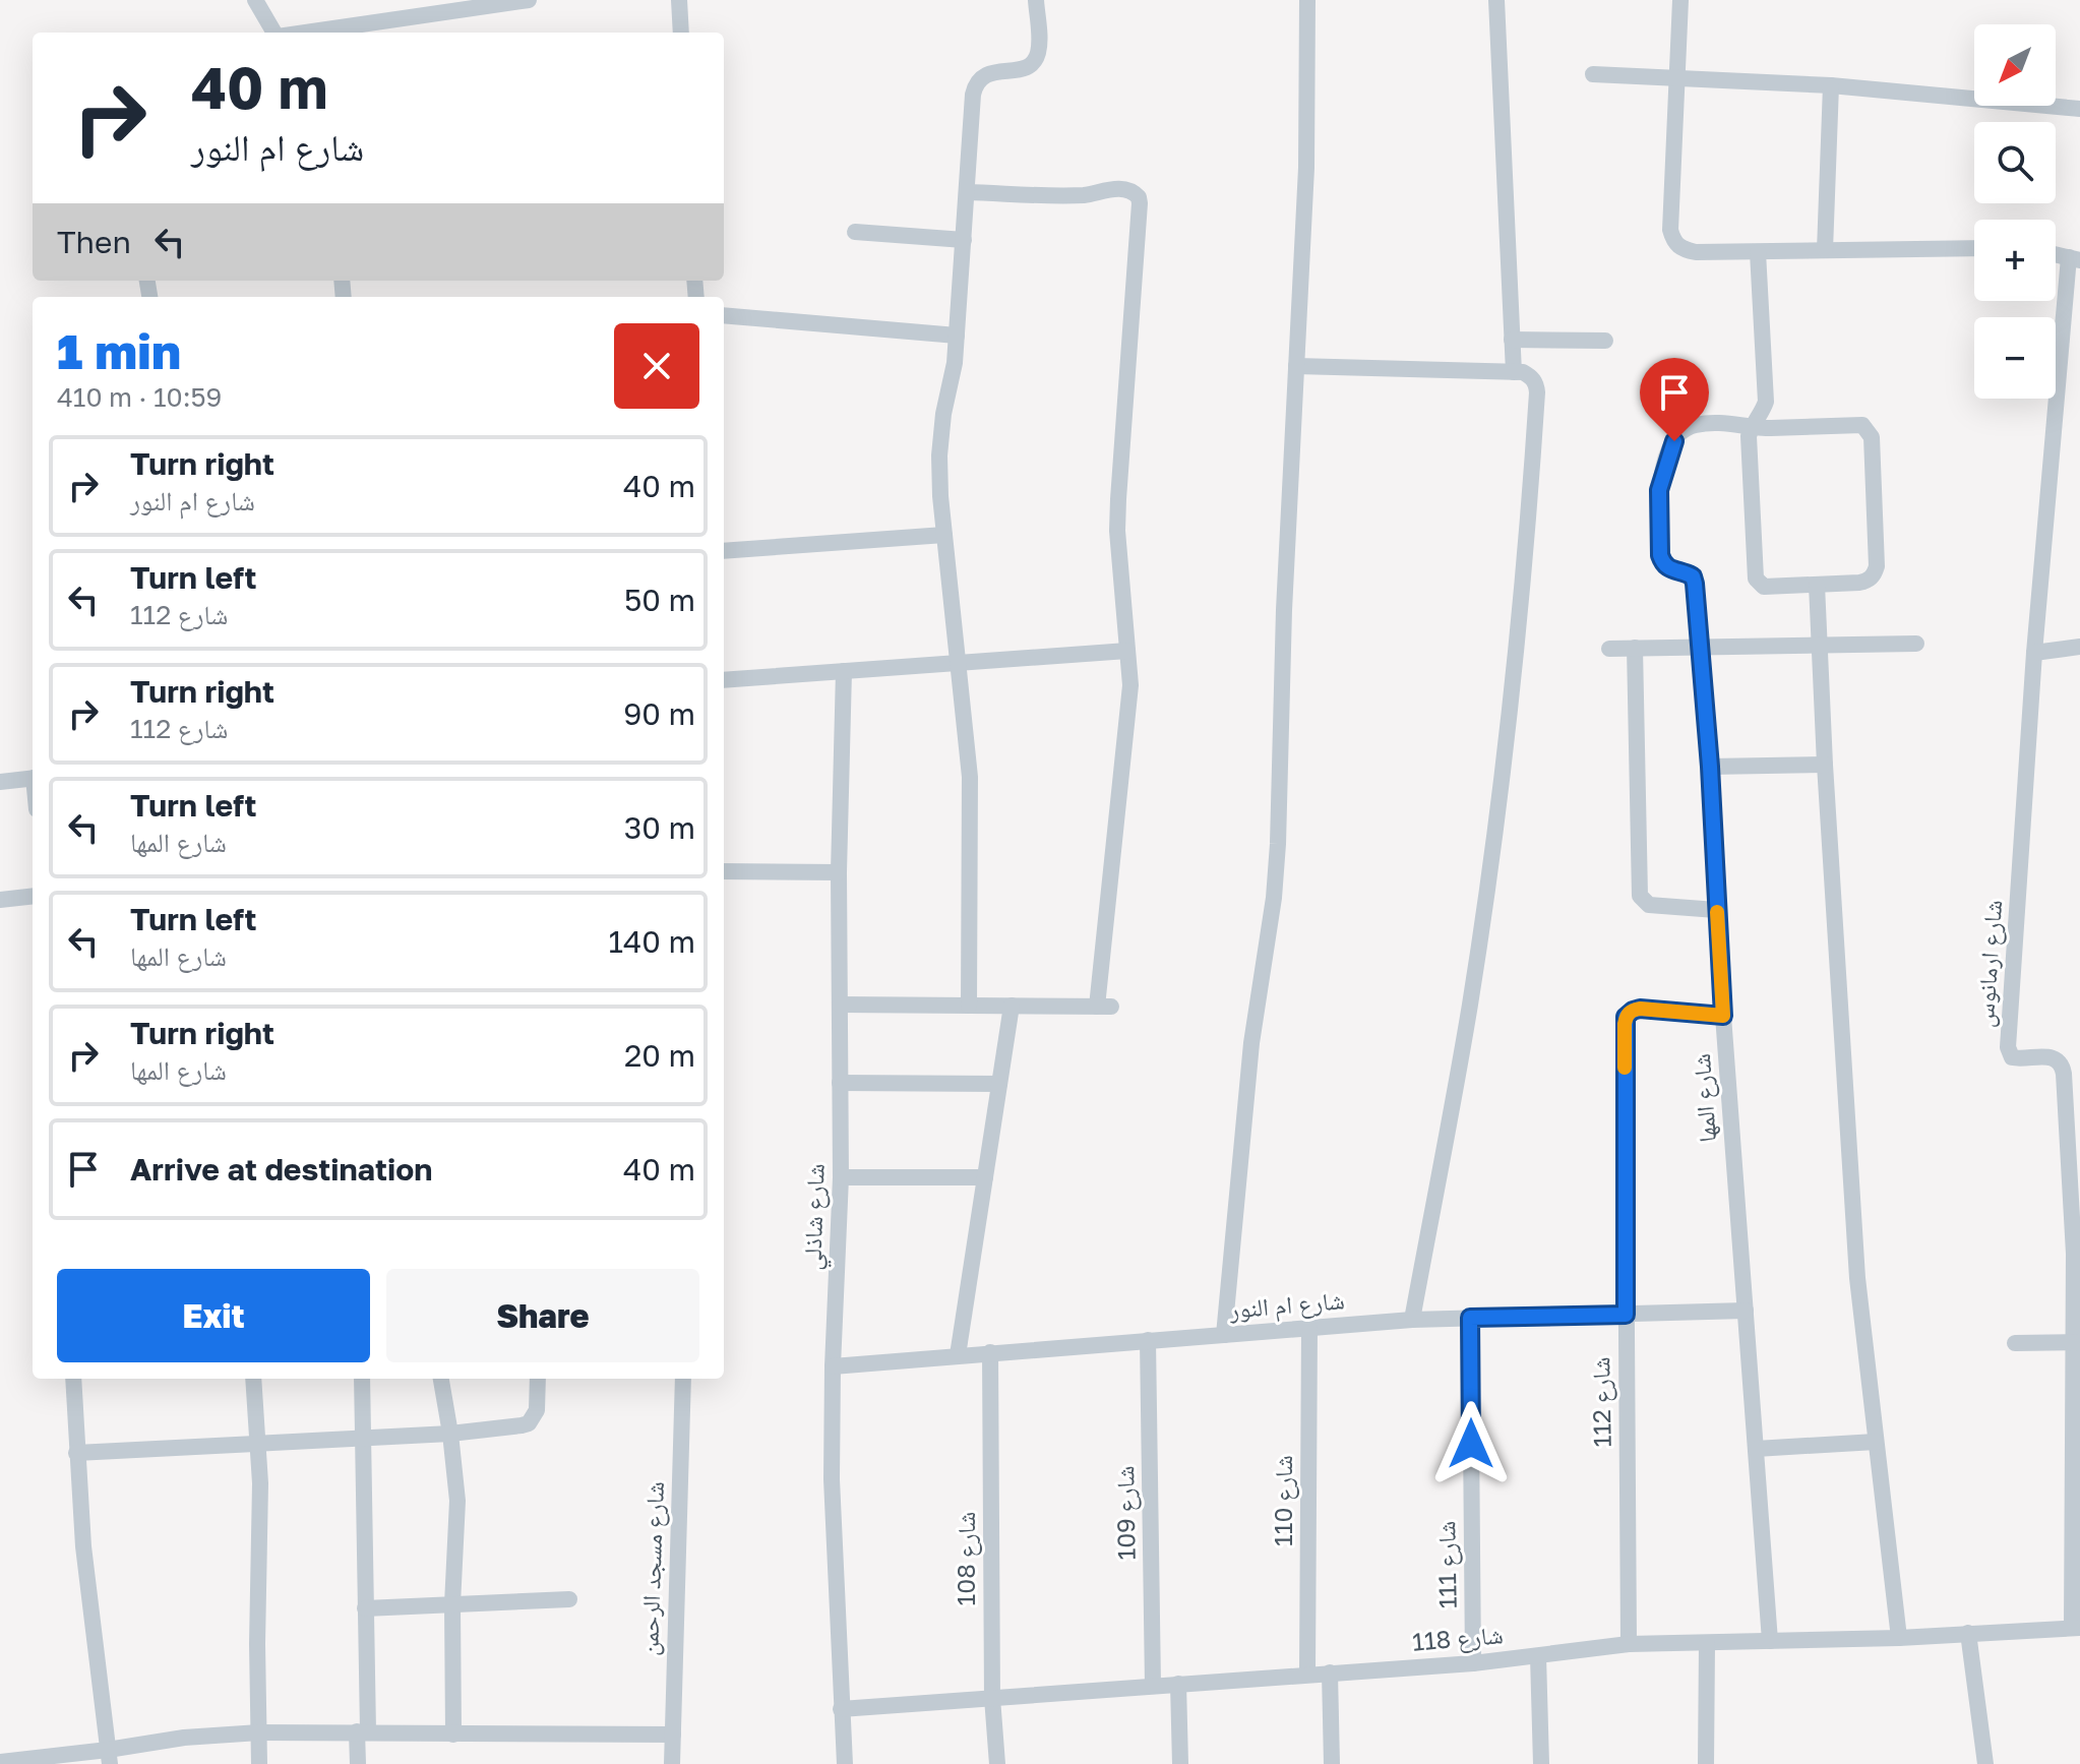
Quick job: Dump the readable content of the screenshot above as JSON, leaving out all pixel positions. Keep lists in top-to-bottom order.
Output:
{
  "streets": {
    "street": [
      "شارع ارمانوس",
      "شارع المها",
      "شارع شاذلي",
      "شارع ام النور",
      "شارع 112",
      "شارع 110",
      "شارع 109",
      "شارع 108",
      "شارع 111",
      "شارع مسجد الرحمن",
      "شارع 118"
    ]
  },
  "crossings": [
    ["شارع ارمانوس", "شارع 118"],
    ["شارع المها", "شارع ام النور"],
    ["شارع المها", "شارع 112"],
    ["شارع المها", "شارع 118"],
    ["شارع شاذلي", "شارع ام النور"],
    ["شارع شاذلي", "شارع 118"],
    ["شارع ام النور", "شارع 112"],
    ["شارع ام النور", "شارع 110"],
    ["شارع ام النور", "شارع 109"],
    ["شارع ام النور", "شارع 108"],
    ["شارع ام النور", "شارع 111"],
    ["شارع 112", "شارع 118"],
    ["شارع 110", "شارع 118"],
    ["شارع 109", "شارع 118"],
    ["شارع 108", "شارع 118"],
    ["شارع 111", "شارع 118"]
  ],
  "north": "bottom left",
  "page": {
    "map_buttons": ["+", "−"],
    "turn": ["40 m", "شارع ام النور"],
    "then": "Then",
    "heading": ["1 min", "410 m · 10:59"],
    "list": [
      {
        "name": "Turn right",
        "note": "شارع ام النور",
        "value": "40 m"
      },
      {
        "name": "Turn left",
        "note": "شارع 112",
        "value": "50 m"
      },
      {
        "name": "Turn right",
        "note": "شارع 112",
        "value": "90 m"
      },
      {
        "name": "Turn left",
        "note": "شارع المها",
        "value": "30 m"
      },
      {
        "name": "Turn left",
        "note": "شارع المها",
        "value": "140 m"
      },
      {
        "name": "Turn right",
        "note": "شارع المها",
        "value": "20 m"
      },
      {
        "name": "Arrive at destination",
        "value": "40 m"
      }
    ],
    "buttons": ["Exit", "Share"]
  }
}
